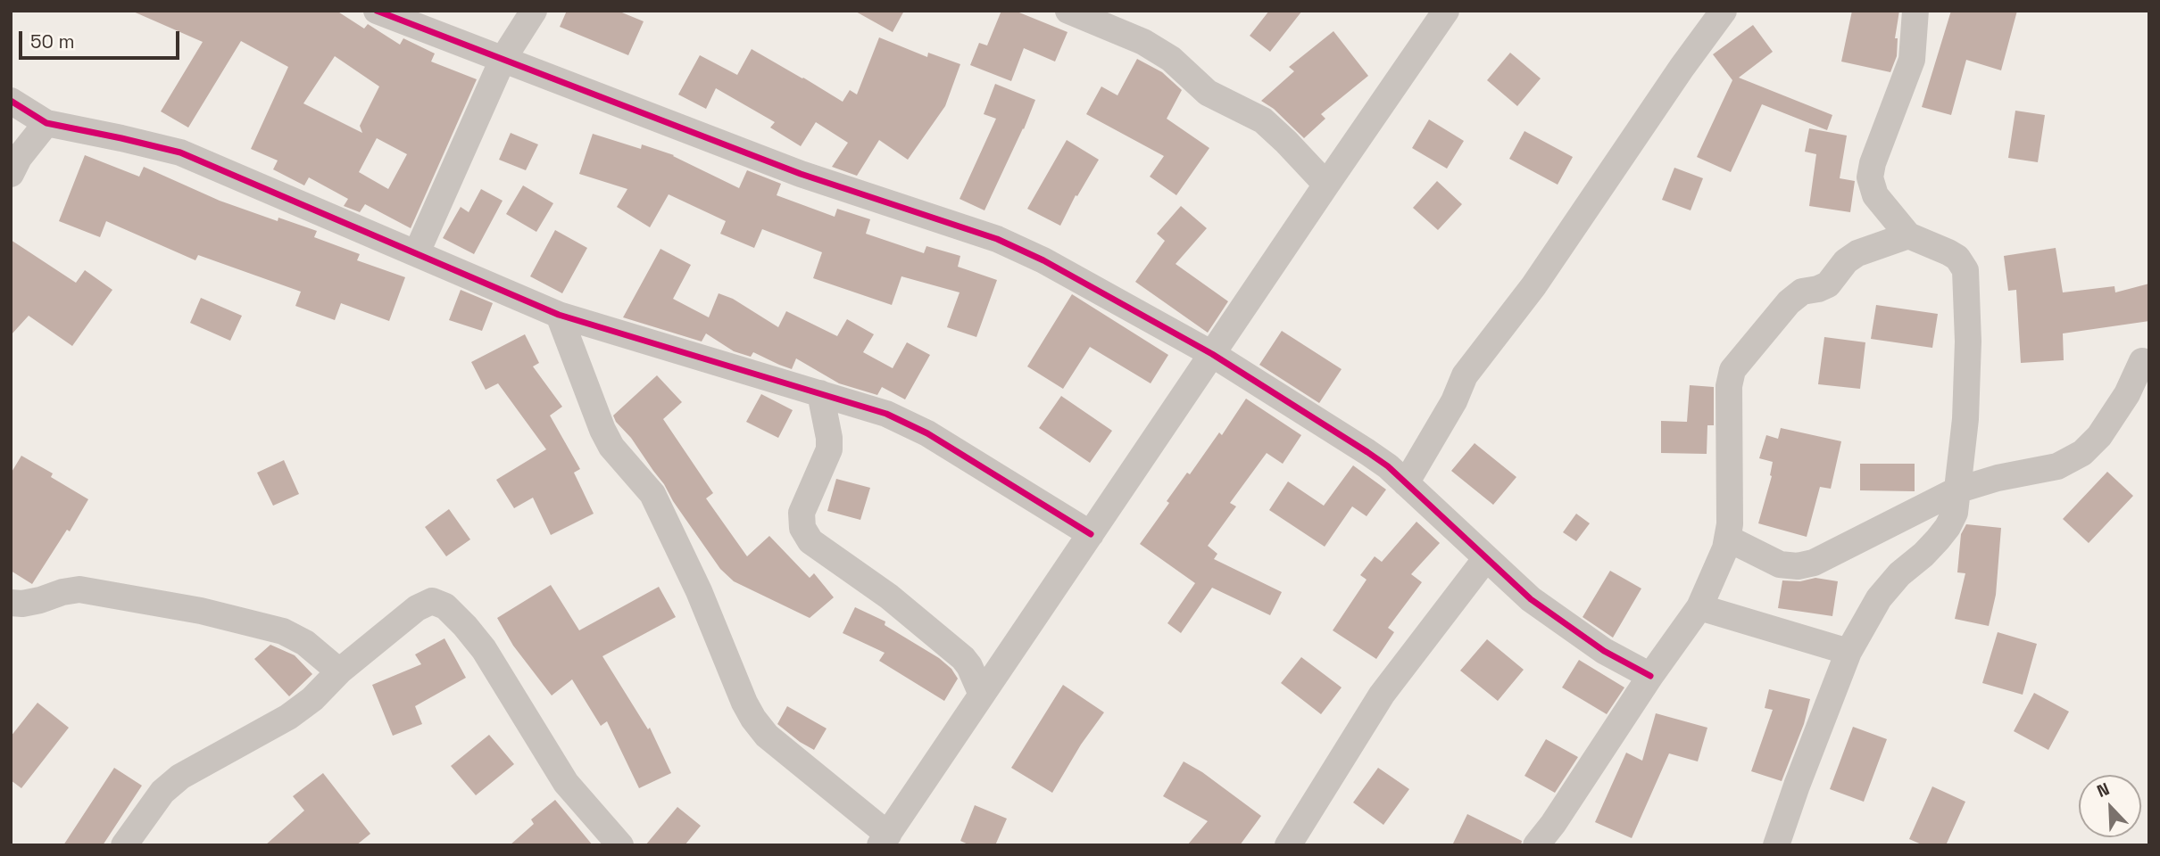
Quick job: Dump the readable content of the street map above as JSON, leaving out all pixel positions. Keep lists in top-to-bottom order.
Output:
{
  "scale_bar": "50 m",
  "north": "top left"
}
